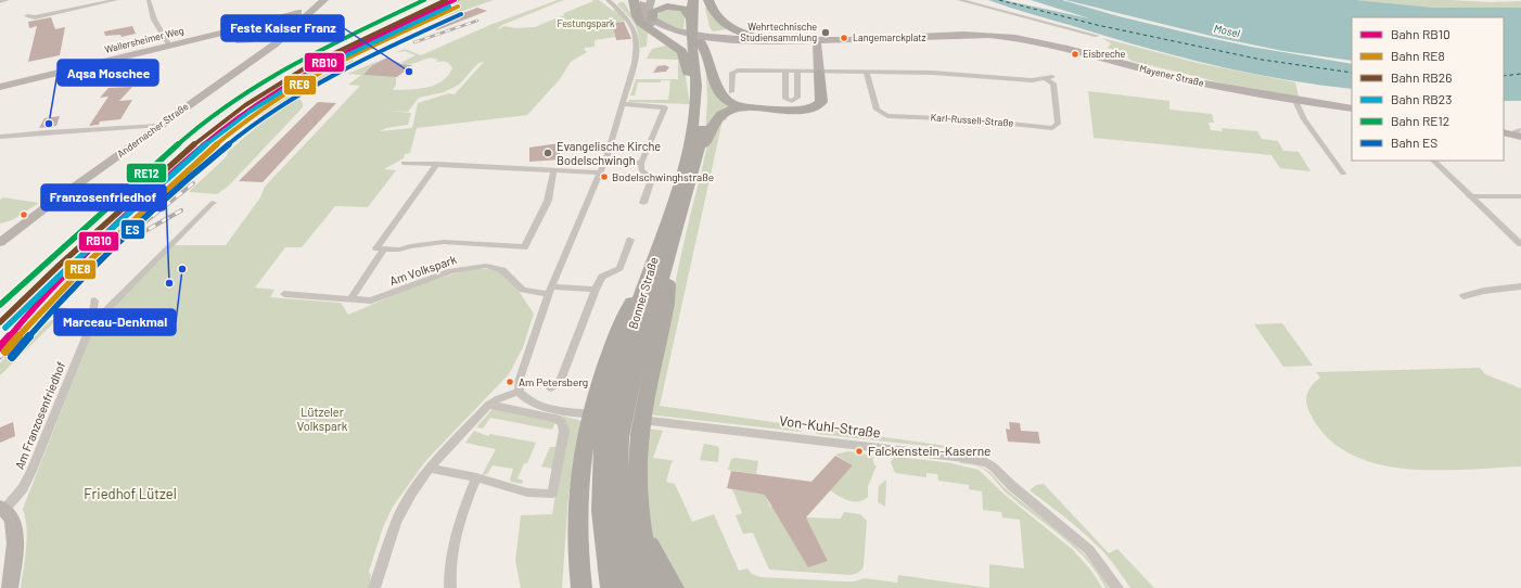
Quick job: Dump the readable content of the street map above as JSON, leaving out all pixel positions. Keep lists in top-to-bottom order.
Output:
{
  "streets": {
    "highway": ["Bonner Straße"],
    "main road": ["Mayener Straße"],
    "street": [
      "Wallersheimer Weg",
      "Karl-Russell-Straße",
      "Andernacher Straße",
      "Am Volkspark",
      "Am Franzosenfriedhof",
      "Von-Kuhl-Straße"
    ]
  },
  "crossings": [
    ["Wallersheimer Weg", "Andernacher Straße"]
  ],
  "water": ["Mosel"],
  "parks": ["Festungspark", "Lützeler Volkspark", "Friedhof Lützel"],
  "places": [
    "Wehrtechnische Studiensammlung",
    "Langemarckplatz",
    "Eisbreche",
    "Feste Kaiser Franz",
    "Aqsa Moschee",
    "Evangelische Kirche Bodelschwingh",
    "Bodelschwinghstraße",
    "Marceau-Denkmal",
    "Franzosenfriedhof",
    "Am Petersberg",
    "Falckenstein-Kaserne"
  ],
  "lines": [
    "rail line RB10",
    "rail line RB26",
    "rail line RE12",
    "rail line RE8",
    "rail line RB23",
    "rail line ES"
  ],
  "legend": [
    "Bahn RB10",
    "Bahn RE8",
    "Bahn RB26",
    "Bahn RB23",
    "Bahn RE12",
    "Bahn ES"
  ]
}
